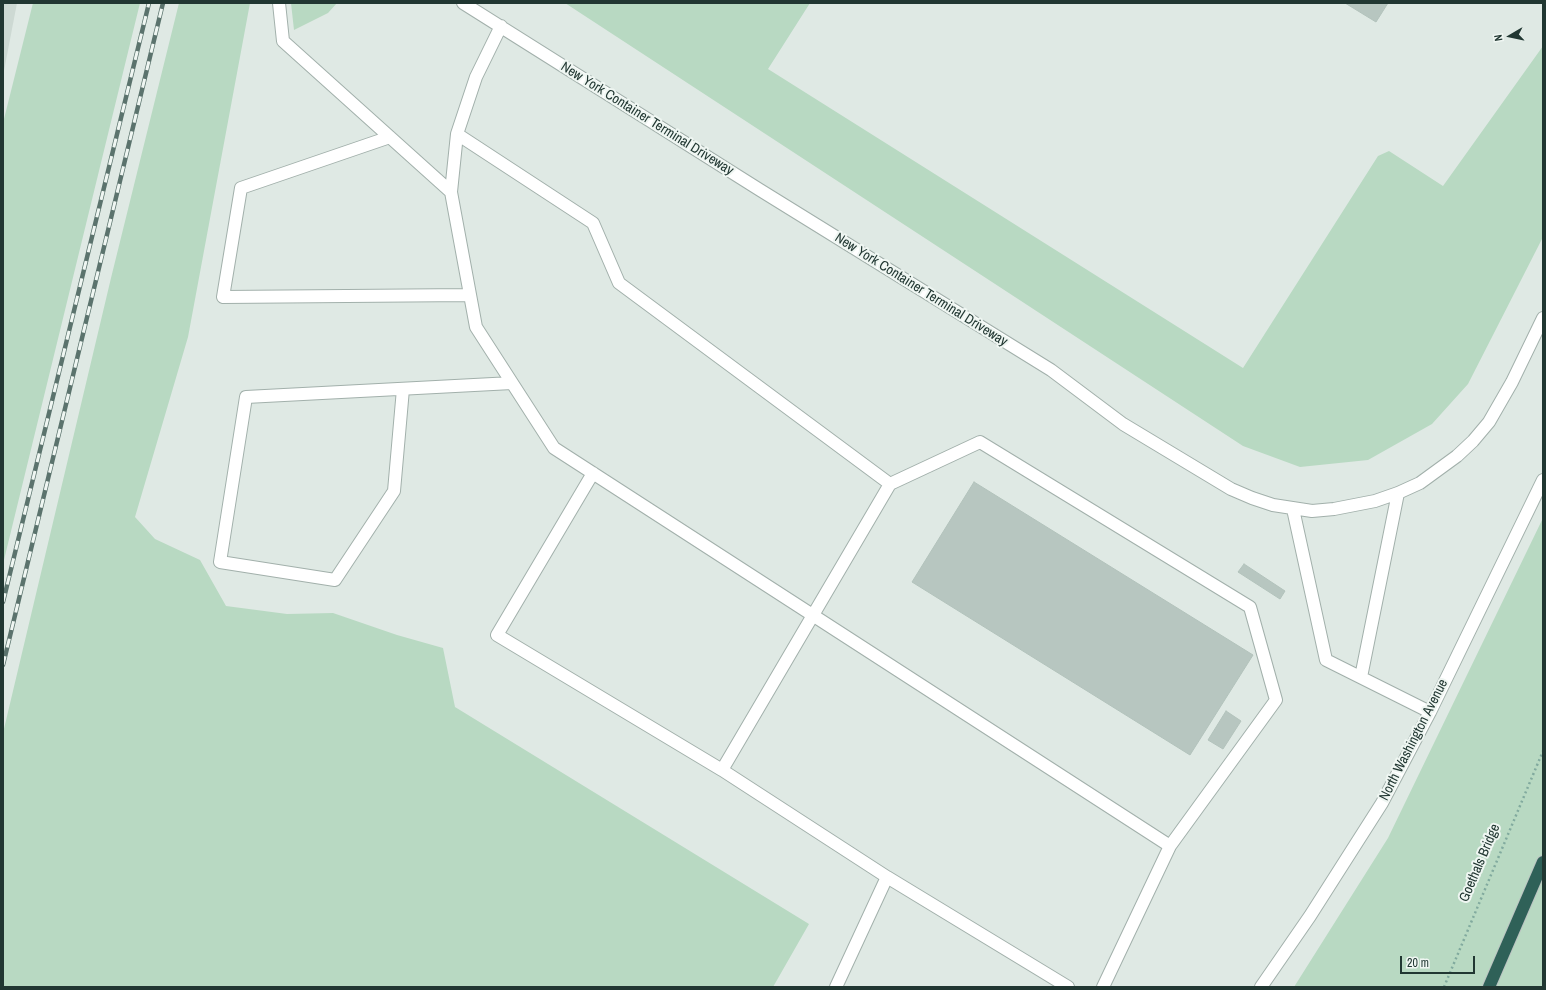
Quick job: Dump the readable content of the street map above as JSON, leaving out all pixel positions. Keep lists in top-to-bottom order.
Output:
{
  "streets": {
    "street": ["New York Container Terminal Driveway", "North Washington Avenue"],
    "path": ["Goethals Bridge"]
  },
  "scale_bar": "20 m",
  "north": "left"
}
